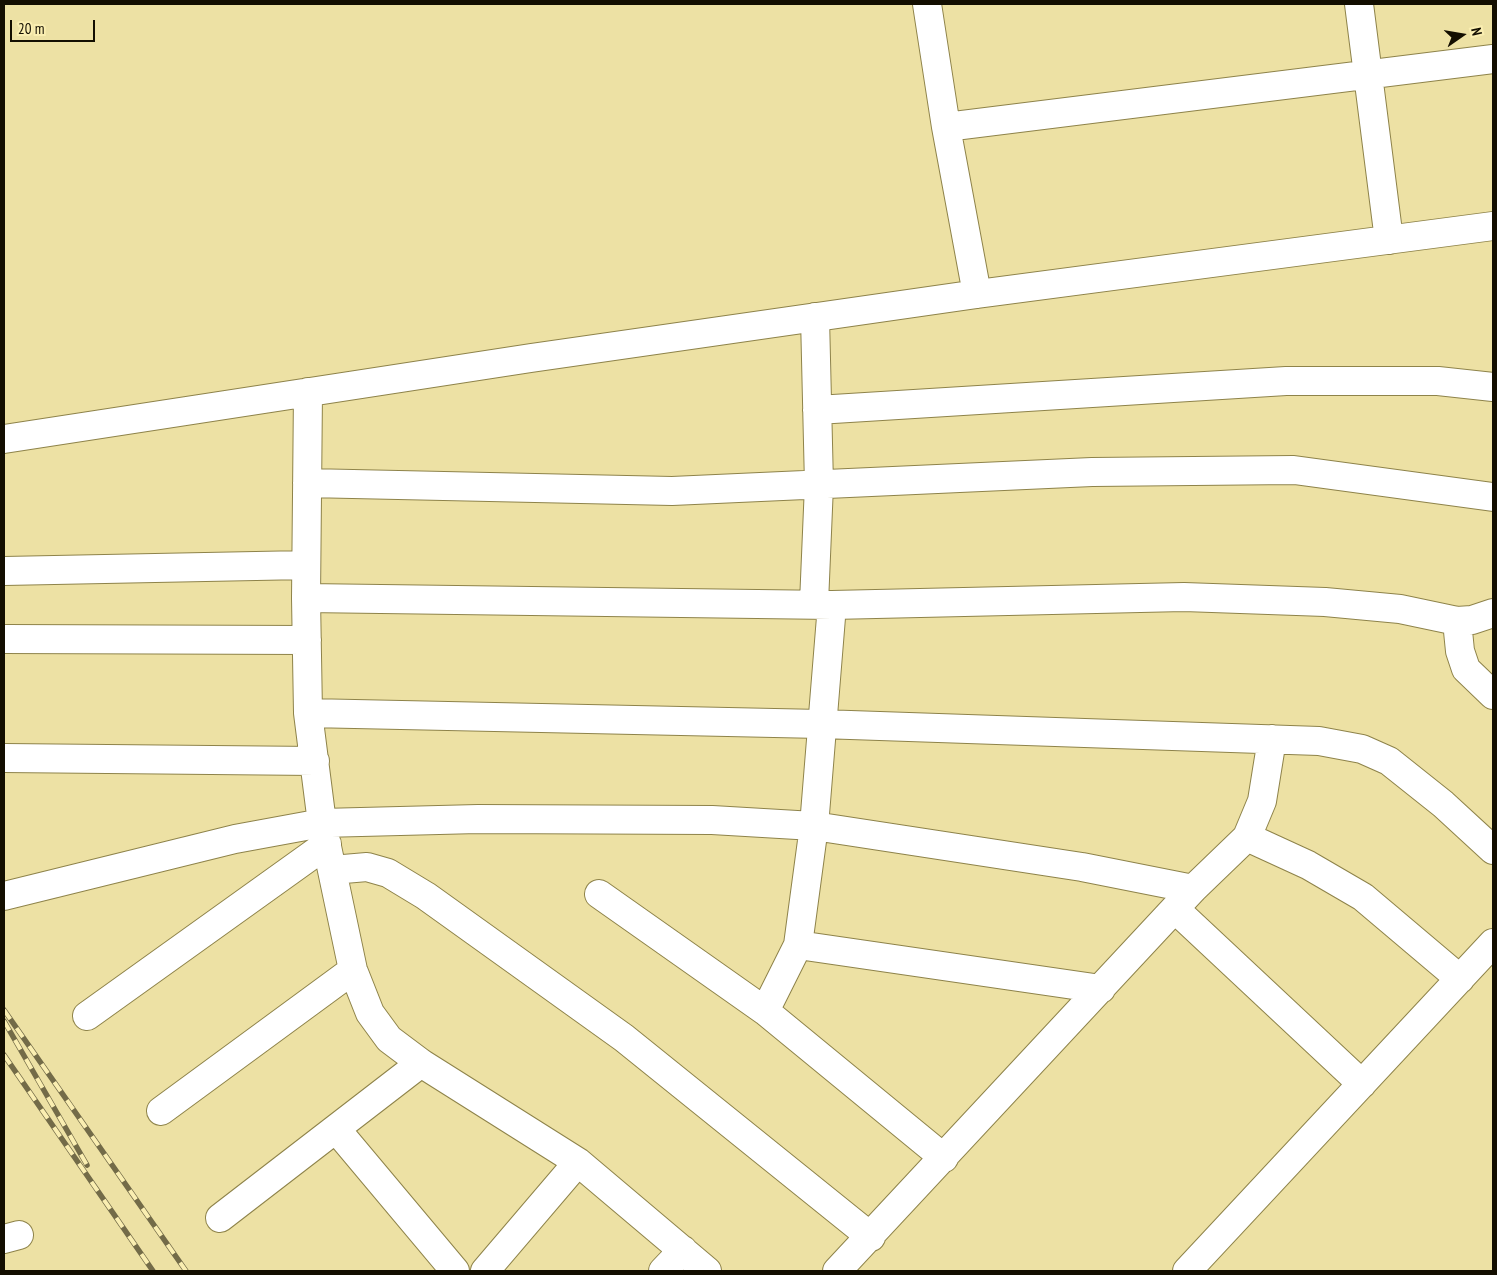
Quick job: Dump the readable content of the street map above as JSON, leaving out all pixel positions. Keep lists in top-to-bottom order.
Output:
{
  "scale_bar": "20 m",
  "north": "right"
}
